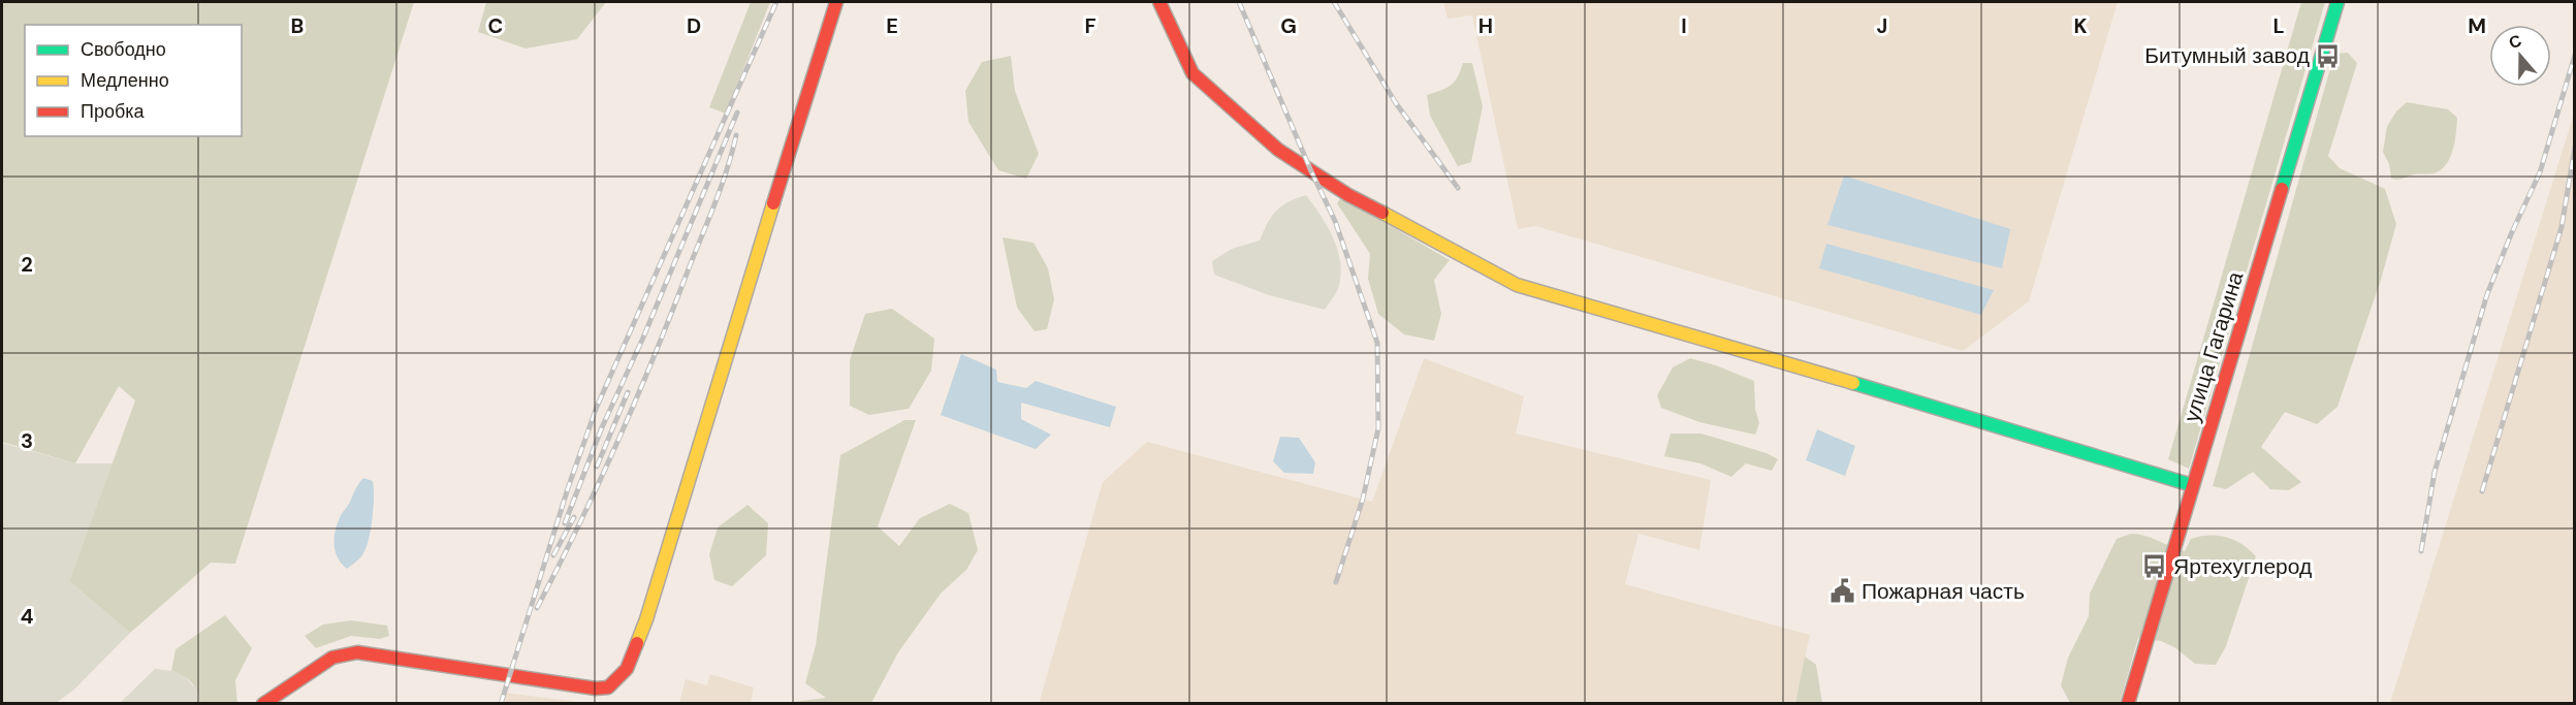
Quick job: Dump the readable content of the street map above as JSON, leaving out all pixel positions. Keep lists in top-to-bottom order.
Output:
{
  "streets": {
    "street": ["улица Гагарина"]
  },
  "places": {
    "bus stop": ["Битумный завод", "Яртехуглерод"],
    "public building": ["Пожарная часть"]
  },
  "legend": ["Свободно", "Медленно", "Пробка"],
  "north": "top",
  "grid": {
    "columns": [
      "B",
      "C",
      "D",
      "E",
      "F",
      "G",
      "H",
      "I",
      "J",
      "K",
      "L",
      "M"
    ],
    "rows": ["2", "3", "4"]
  }
}
